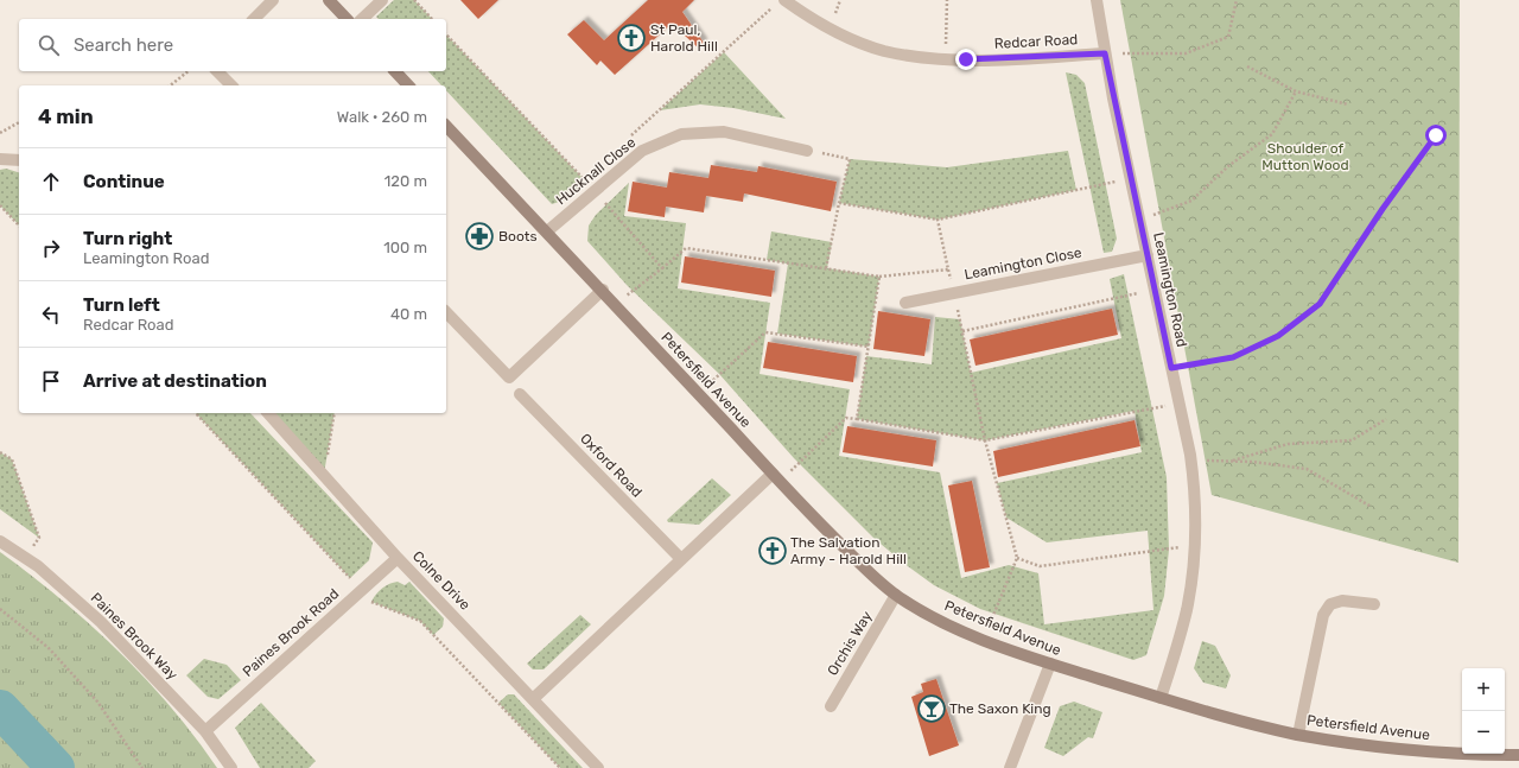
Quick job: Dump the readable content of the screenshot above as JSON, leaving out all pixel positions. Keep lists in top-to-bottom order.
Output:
{
  "streets": {
    "street": [
      "Redcar Road",
      "Hucknall Close",
      "Leamington Close",
      "Leamington Road",
      "Petersfield Avenue",
      "Oxford Road",
      "Colne Drive",
      "Paines Brook Road",
      "Paines Brook Way",
      "Orchis Way"
    ]
  },
  "crossings": [
    ["Redcar Road", "Leamington Road"],
    ["Hucknall Close", "Petersfield Avenue"],
    ["Leamington Close", "Leamington Road"],
    ["Leamington Road", "Petersfield Avenue"],
    ["Petersfield Avenue", "Orchis Way"],
    ["Colne Drive", "Paines Brook Road"],
    ["Paines Brook Road", "Paines Brook Way"]
  ],
  "parks": ["Shoulder of Mutton Wood"],
  "places": {
    "church": ["St Paul, Harold Hill", "The Salvation Army - Harold Hill"],
    "pharmacy": ["Boots"],
    "bar": ["The Saxon King"]
  },
  "page": {
    "search": "Search here",
    "heading": ["4 min", "Walk · 260 m"],
    "list": [
      ["Continue", "120 m"],
      ["Turn right", "Leamington Road", "100 m"],
      ["Turn left", "Redcar Road", "40 m"],
      "Arrive at destination"
    ],
    "map_buttons": ["+", "−"]
  }
}
